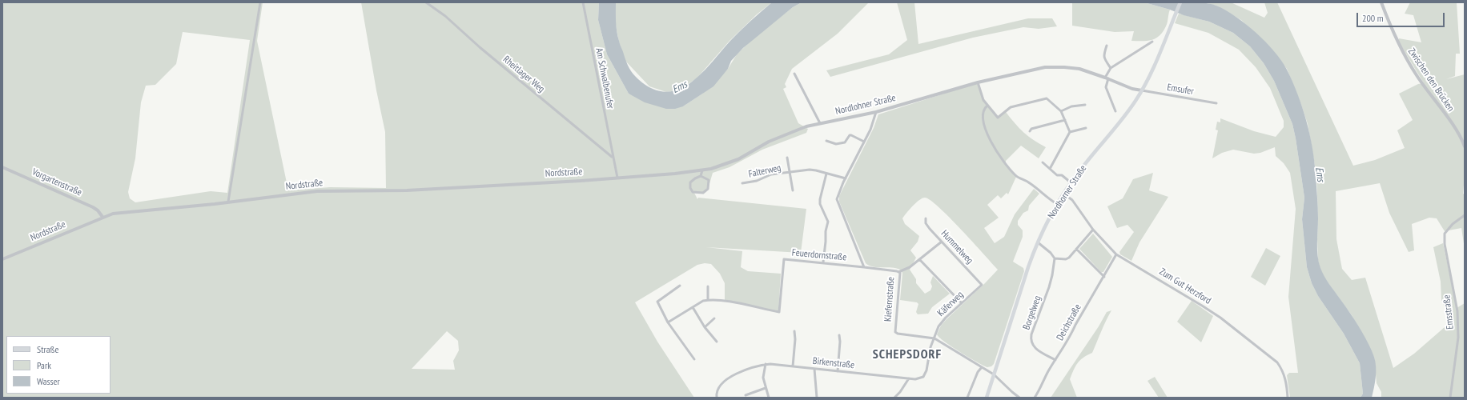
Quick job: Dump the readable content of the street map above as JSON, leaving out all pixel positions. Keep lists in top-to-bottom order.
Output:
{
  "streets": {
    "main road": ["Nordhorner Straße"],
    "street": [
      "Rheitlager Weg",
      "Am Schwalbenufer",
      "Zwischen den Brücken",
      "Emsufer",
      "Nordlohner Straße",
      "Falterweg",
      "Nordstraße",
      "Vorgartenstraße",
      "Hummelweg",
      "Feuerdornstraße",
      "Zum Gut Herzford",
      "Kiefernstraße",
      "Käferweg",
      "Emsstraße",
      "Borgelweg",
      "Deichstraße",
      "Birkenstraße"
    ]
  },
  "crossings": [
    ["Rheitlager Weg", "Am Schwalbenufer"],
    ["Am Schwalbenufer", "Nordstraße"],
    ["Emsufer", "Nordlohner Straße"],
    ["Emsufer", "Nordhorner Straße"],
    ["Nordlohner Straße", "Nordstraße"],
    ["Nordlohner Straße", "Nordhorner Straße"],
    ["Nordstraße", "Vorgartenstraße"],
    ["Nordhorner Straße", "Zum Gut Herzford"],
    ["Nordhorner Straße", "Kiefernstraße"],
    ["Hummelweg", "Käferweg"],
    ["Feuerdornstraße", "Kiefernstraße"],
    ["Zum Gut Herzford", "Deichstraße"],
    ["Kiefernstraße", "Käferweg"],
    ["Kiefernstraße", "Birkenstraße"],
    ["Käferweg", "Birkenstraße"],
    ["Borgelweg", "Deichstraße"]
  ],
  "districts": ["SCHEPSDORF"],
  "water": ["Ems"],
  "legend": ["Straße", "Park", "Wasser"],
  "scale_bar": "200 m"
}
